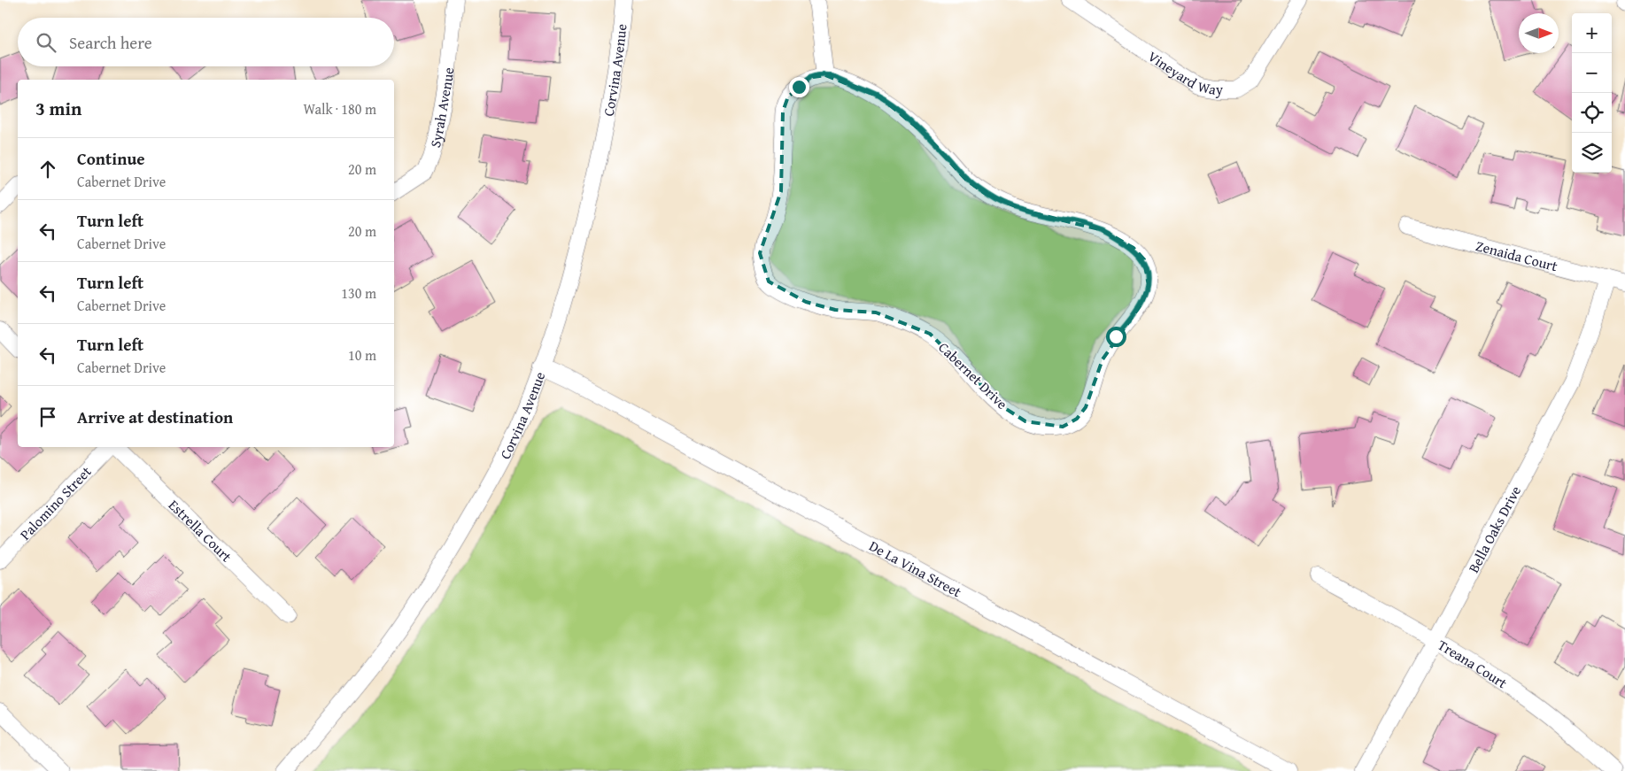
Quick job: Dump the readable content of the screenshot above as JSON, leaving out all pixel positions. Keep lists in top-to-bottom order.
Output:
{
  "streets": {
    "street": [
      "Corvina Avenue",
      "Vineyard Way",
      "Syrah Avenue",
      "Zenaida Court",
      "Cabernet Drive",
      "Palomino Street",
      "Bella Oaks Drive",
      "Estrella Court",
      "De La Vina Street",
      "Treana Court"
    ]
  },
  "crossings": [
    ["Corvina Avenue", "De La Vina Street"],
    ["Zenaida Court", "Bella Oaks Drive"],
    ["Bella Oaks Drive", "Treana Court"]
  ],
  "north": "right",
  "page": {
    "map_buttons": ["+", "−"],
    "search": "Search here",
    "heading": ["3 min", "Walk · 180 m"],
    "list": [
      ["Continue", "Cabernet Drive", "20 m"],
      ["Turn left", "Cabernet Drive", "20 m"],
      ["Turn left", "Cabernet Drive", "130 m"],
      ["Turn left", "Cabernet Drive", "10 m"],
      "Arrive at destination"
    ]
  }
}
